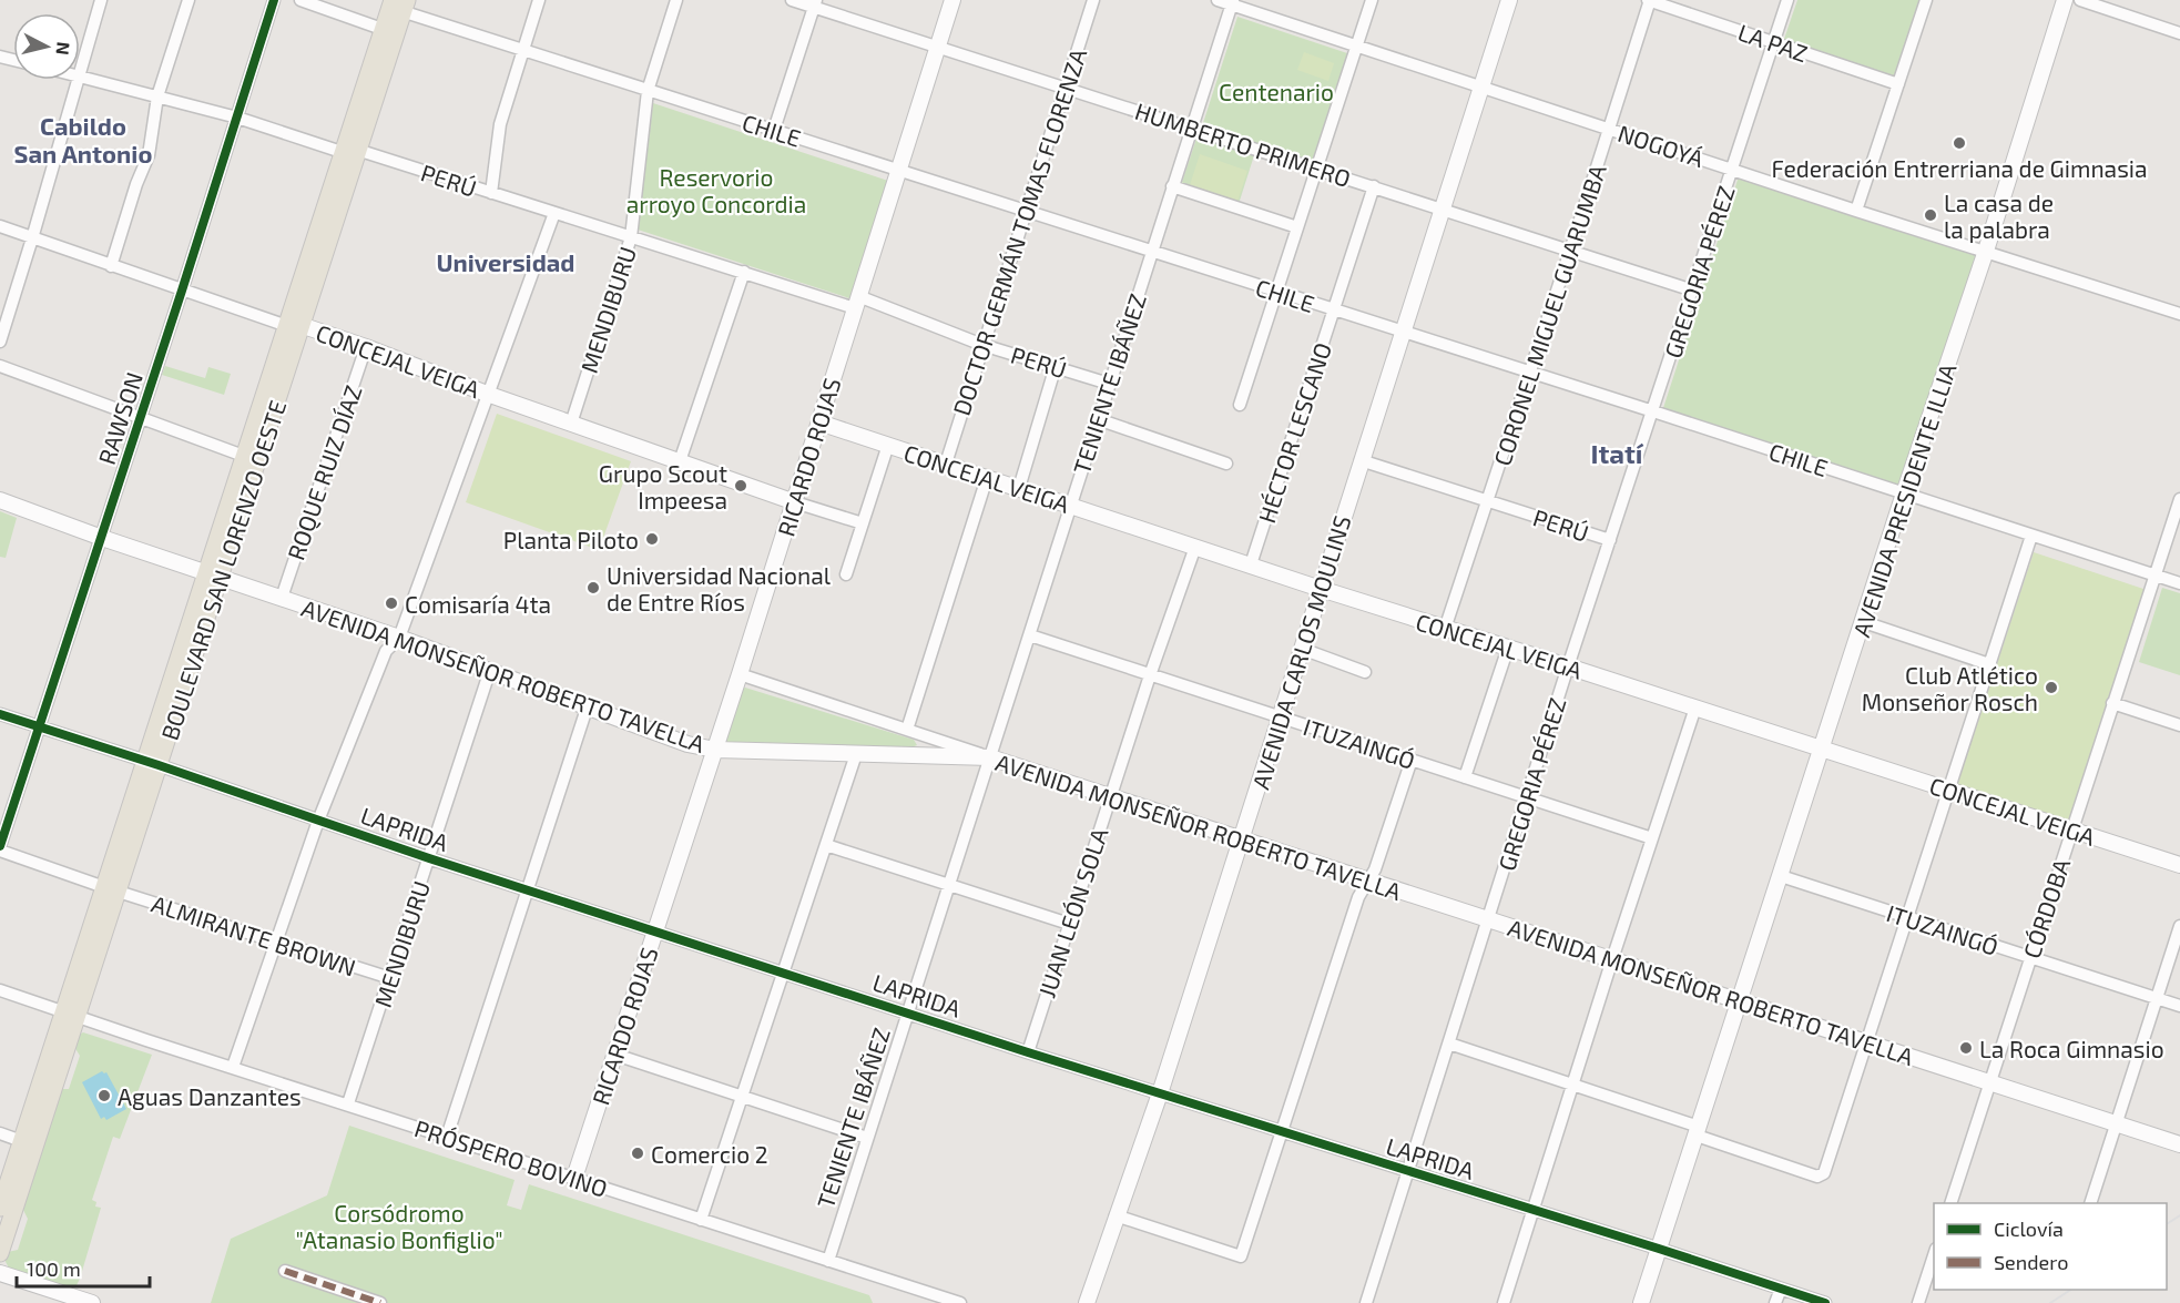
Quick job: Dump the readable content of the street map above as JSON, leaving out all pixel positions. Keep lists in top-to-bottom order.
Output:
{
  "streets": {
    "main road": ["BOULEVARD SAN LORENZO OESTE"],
    "street": [
      "LA PAZ",
      "CHILE",
      "HUMBERTO PRIMERO",
      "NOGOYÁ",
      "PERÚ",
      "DOCTOR GERMÁN TOMAS FLORENZA",
      "GREGORIA PÉREZ",
      "MENDIBURU",
      "CORONEL MIGUEL GUARUMBA",
      "CONCEJAL VEIGA",
      "TENIENTE IBÁÑEZ",
      "RAWSON",
      "HÉCTOR LESCANO",
      "RICARDO ROJAS",
      "ROQUE RUIZ DÍAZ",
      "AVENIDA PRESIDENTE ILLIA",
      "AVENIDA CARLOS MOULINS",
      "AVENIDA MONSEÑOR ROBERTO TAVELLA",
      "ITUZAINGÓ",
      "LAPRIDA",
      "CÓRDOBA",
      "JUAN LEÓN SOLA",
      "ALMIRANTE BROWN",
      "PRÓSPERO BOVINO"
    ]
  },
  "crossings": [
    ["LA PAZ", "GREGORIA PÉREZ"],
    ["LA PAZ", "CORONEL MIGUEL GUARUMBA"],
    ["CHILE", "DOCTOR GERMÁN TOMAS FLORENZA"],
    ["CHILE", "GREGORIA PÉREZ"],
    ["CHILE", "MENDIBURU"],
    ["CHILE", "CORONEL MIGUEL GUARUMBA"],
    ["CHILE", "TENIENTE IBÁÑEZ"],
    ["CHILE", "HÉCTOR LESCANO"],
    ["CHILE", "RICARDO ROJAS"],
    ["CHILE", "AVENIDA PRESIDENTE ILLIA"],
    ["CHILE", "BOULEVARD SAN LORENZO OESTE"],
    ["CHILE", "AVENIDA CARLOS MOULINS"],
    ["CHILE", "CÓRDOBA"],
    ["HUMBERTO PRIMERO", "DOCTOR GERMÁN TOMAS FLORENZA"],
    ["HUMBERTO PRIMERO", "GREGORIA PÉREZ"],
    ["HUMBERTO PRIMERO", "CORONEL MIGUEL GUARUMBA"],
    ["HUMBERTO PRIMERO", "TENIENTE IBÁÑEZ"],
    ["HUMBERTO PRIMERO", "HÉCTOR LESCANO"],
    ["HUMBERTO PRIMERO", "RICARDO ROJAS"],
    ["HUMBERTO PRIMERO", "AVENIDA CARLOS MOULINS"],
    ["NOGOYÁ", "GREGORIA PÉREZ"],
    ["NOGOYÁ", "CORONEL MIGUEL GUARUMBA"],
    ["NOGOYÁ", "TENIENTE IBÁÑEZ"],
    ["NOGOYÁ", "AVENIDA PRESIDENTE ILLIA"],
    ["NOGOYÁ", "AVENIDA CARLOS MOULINS"],
    ["PERÚ", "DOCTOR GERMÁN TOMAS FLORENZA"],
    ["PERÚ", "GREGORIA PÉREZ"],
    ["PERÚ", "MENDIBURU"],
    ["PERÚ", "CORONEL MIGUEL GUARUMBA"],
    ["PERÚ", "TENIENTE IBÁÑEZ"],
    ["PERÚ", "RAWSON"],
    ["PERÚ", "RICARDO ROJAS"],
    ["PERÚ", "BOULEVARD SAN LORENZO OESTE"],
    ["PERÚ", "AVENIDA CARLOS MOULINS"],
    ["DOCTOR GERMÁN TOMAS FLORENZA", "CONCEJAL VEIGA"],
    ["GREGORIA PÉREZ", "CONCEJAL VEIGA"],
    ["GREGORIA PÉREZ", "AVENIDA MONSEÑOR ROBERTO TAVELLA"],
    ["GREGORIA PÉREZ", "ITUZAINGÓ"],
    ["GREGORIA PÉREZ", "LAPRIDA"],
    ["MENDIBURU", "CONCEJAL VEIGA"],
    ["MENDIBURU", "AVENIDA MONSEÑOR ROBERTO TAVELLA"],
    ["MENDIBURU", "LAPRIDA"],
    ["MENDIBURU", "ALMIRANTE BROWN"],
    ["MENDIBURU", "PRÓSPERO BOVINO"],
    ["CORONEL MIGUEL GUARUMBA", "CONCEJAL VEIGA"],
    ["CONCEJAL VEIGA", "TENIENTE IBÁÑEZ"],
    ["CONCEJAL VEIGA", "RAWSON"],
    ["CONCEJAL VEIGA", "HÉCTOR LESCANO"],
    ["CONCEJAL VEIGA", "RICARDO ROJAS"],
    ["CONCEJAL VEIGA", "ROQUE RUIZ DÍAZ"],
    ["CONCEJAL VEIGA", "AVENIDA PRESIDENTE ILLIA"],
    ["CONCEJAL VEIGA", "BOULEVARD SAN LORENZO OESTE"],
    ["CONCEJAL VEIGA", "AVENIDA CARLOS MOULINS"],
    ["CONCEJAL VEIGA", "CÓRDOBA"],
    ["CONCEJAL VEIGA", "JUAN LEÓN SOLA"],
    ["TENIENTE IBÁÑEZ", "AVENIDA MONSEÑOR ROBERTO TAVELLA"],
    ["TENIENTE IBÁÑEZ", "ITUZAINGÓ"],
    ["TENIENTE IBÁÑEZ", "LAPRIDA"],
    ["TENIENTE IBÁÑEZ", "PRÓSPERO BOVINO"],
    ["RAWSON", "AVENIDA MONSEÑOR ROBERTO TAVELLA"],
    ["RAWSON", "LAPRIDA"],
    ["RAWSON", "ALMIRANTE BROWN"],
    ["RICARDO ROJAS", "AVENIDA MONSEÑOR ROBERTO TAVELLA"],
    ["RICARDO ROJAS", "LAPRIDA"],
    ["RICARDO ROJAS", "PRÓSPERO BOVINO"],
    ["ROQUE RUIZ DÍAZ", "AVENIDA MONSEÑOR ROBERTO TAVELLA"],
    ["AVENIDA PRESIDENTE ILLIA", "AVENIDA MONSEÑOR ROBERTO TAVELLA"],
    ["AVENIDA PRESIDENTE ILLIA", "ITUZAINGÓ"],
    ["AVENIDA PRESIDENTE ILLIA", "LAPRIDA"],
    ["BOULEVARD SAN LORENZO OESTE", "AVENIDA MONSEÑOR ROBERTO TAVELLA"],
    ["BOULEVARD SAN LORENZO OESTE", "LAPRIDA"],
    ["BOULEVARD SAN LORENZO OESTE", "ALMIRANTE BROWN"],
    ["BOULEVARD SAN LORENZO OESTE", "PRÓSPERO BOVINO"],
    ["AVENIDA CARLOS MOULINS", "AVENIDA MONSEÑOR ROBERTO TAVELLA"],
    ["AVENIDA CARLOS MOULINS", "ITUZAINGÓ"],
    ["AVENIDA CARLOS MOULINS", "LAPRIDA"],
    ["AVENIDA MONSEÑOR ROBERTO TAVELLA", "CÓRDOBA"],
    ["AVENIDA MONSEÑOR ROBERTO TAVELLA", "JUAN LEÓN SOLA"],
    ["ITUZAINGÓ", "CÓRDOBA"],
    ["ITUZAINGÓ", "JUAN LEÓN SOLA"],
    ["LAPRIDA", "JUAN LEÓN SOLA"]
  ],
  "districts": ["Cabildo San Antonio", "Universidad", "Itatí"],
  "parks": ["Centenario", "Reservorio arroyo Concordia", "Corsódromo \"Atanasio Bonfiglio\""],
  "places": [
    "Federación Entrerriana de Gimnasia",
    "La casa de la palabra",
    "Grupo Scout Impeesa",
    "Planta Piloto",
    "Universidad Nacional de Entre Ríos",
    "Comisaría 4ta",
    "Club Atlético Monseñor Rosch",
    "La Roca Gimnasio",
    "Aguas Danzantes",
    "Comercio 2"
  ],
  "legend": ["Ciclovía", "Sendero"],
  "scale_bar": "100 m",
  "north": "right"
}
